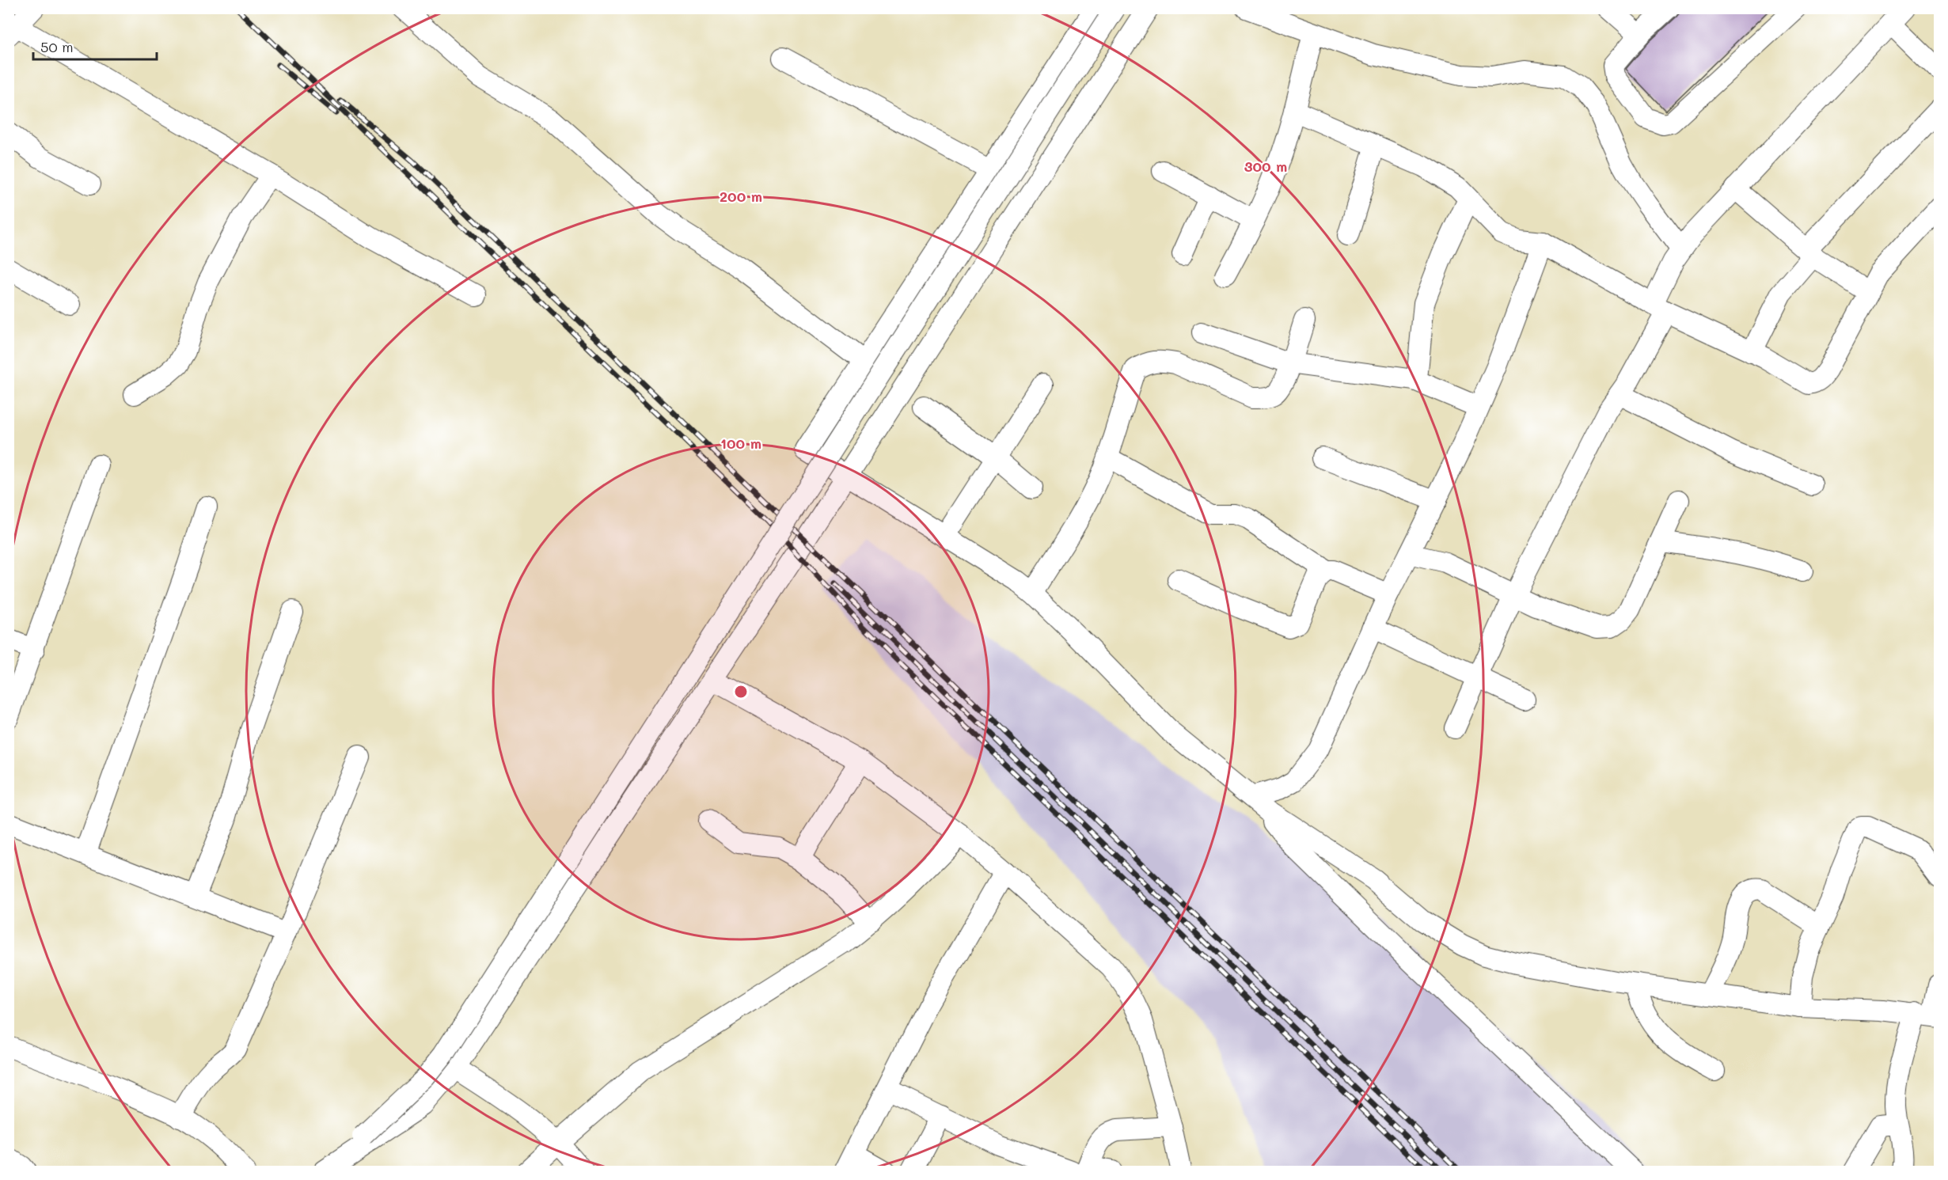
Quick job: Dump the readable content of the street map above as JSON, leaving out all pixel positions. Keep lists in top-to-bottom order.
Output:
{
  "scale_bar": "50 m",
  "rings": ["300 m", "200 m", "100 m"]
}
